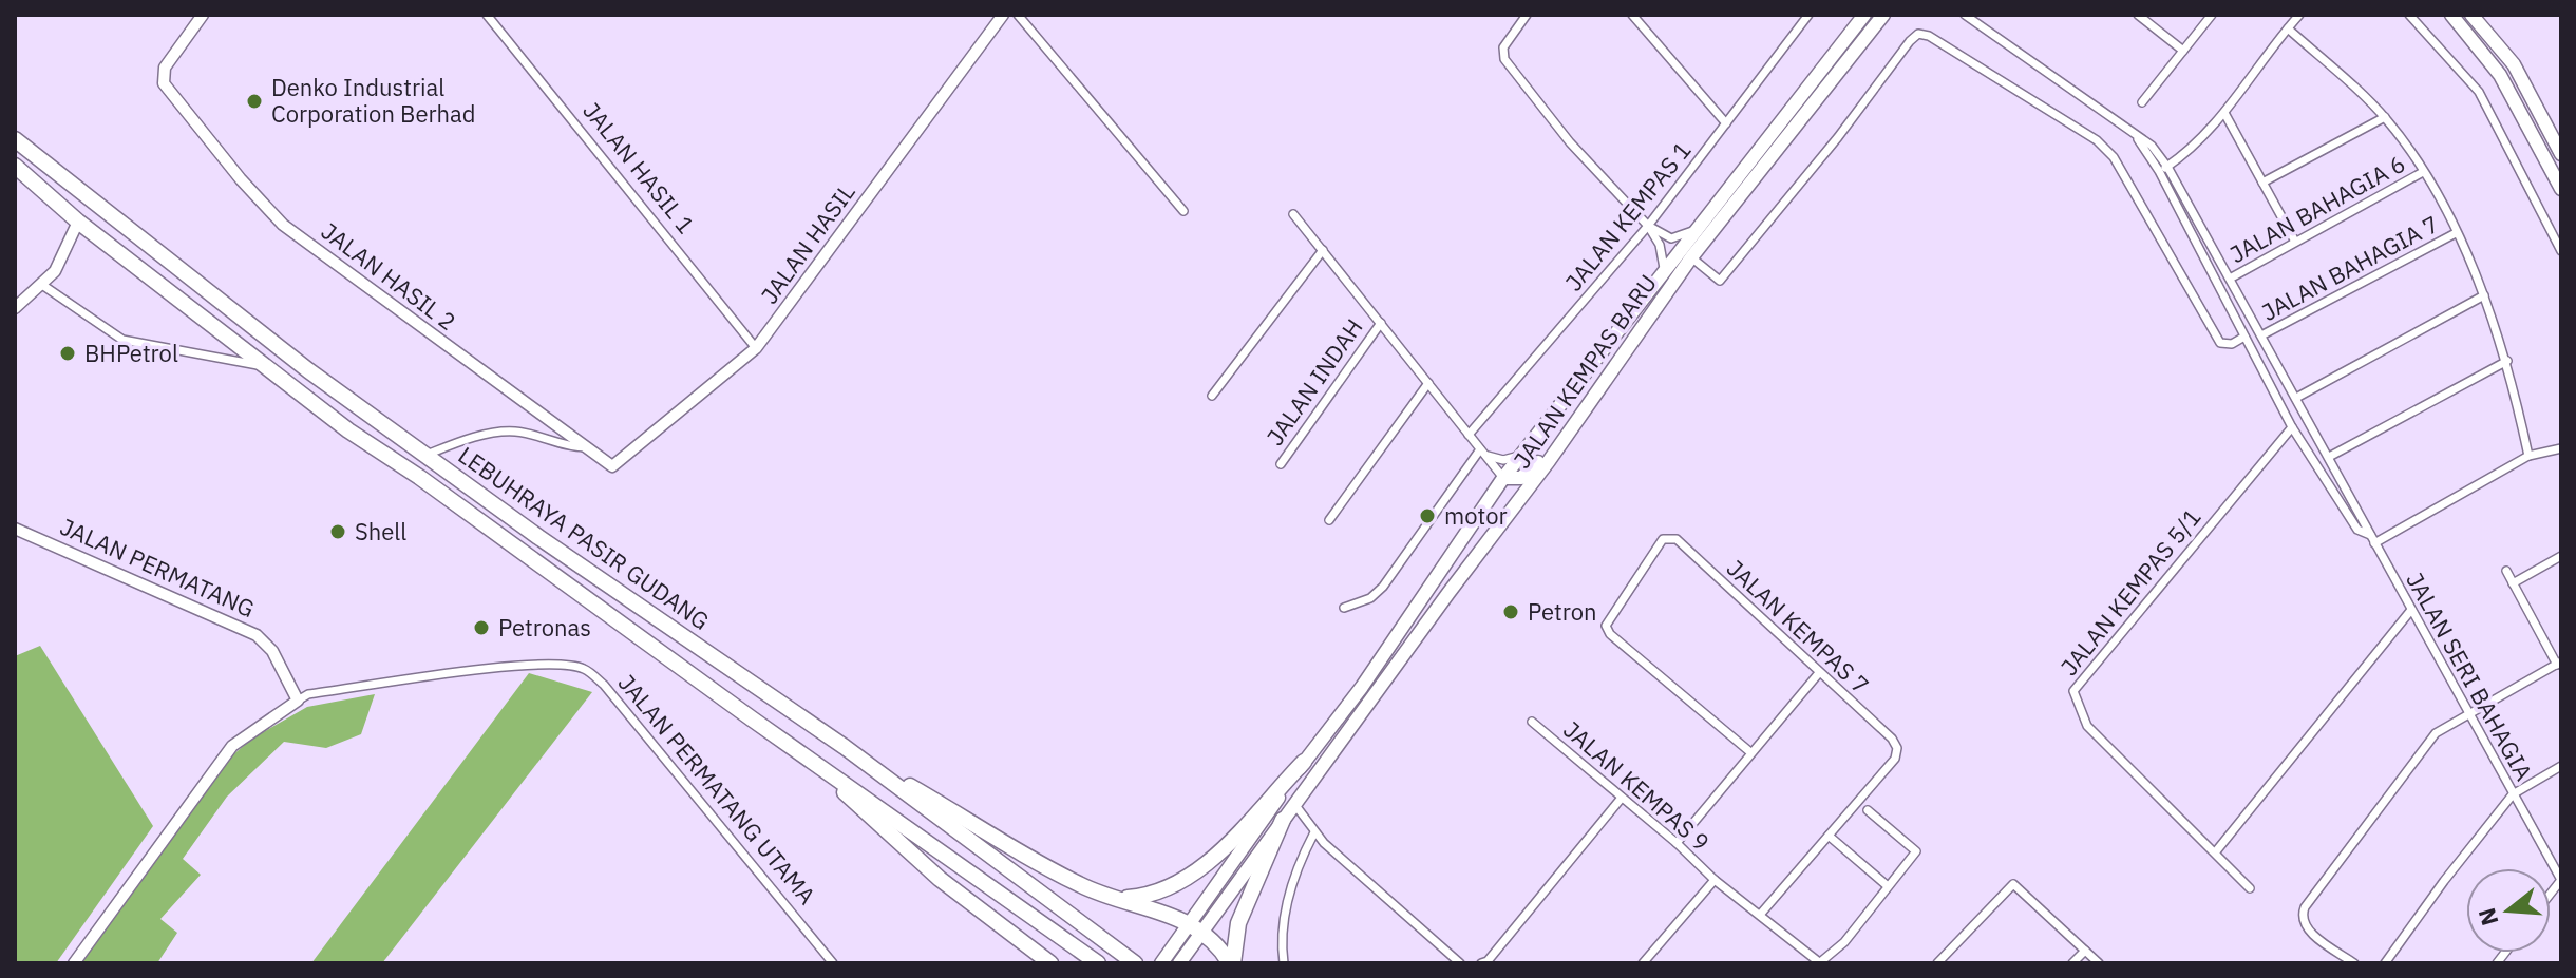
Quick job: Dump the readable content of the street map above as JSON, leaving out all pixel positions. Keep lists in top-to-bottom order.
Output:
{
  "streets": {
    "highway": ["LEBUHRAYA PASIR GUDANG"],
    "main road": ["JALAN KEMPAS BARU"],
    "street": [
      "JALAN HASIL 1",
      "JALAN BAHAGIA 6",
      "JALAN KEMPAS 1",
      "JALAN HASIL",
      "JALAN BAHAGIA 7",
      "JALAN HASIL 2",
      "JALAN INDAH",
      "JALAN PERMATANG",
      "JALAN KEMPAS 5/1",
      "JALAN KEMPAS 7",
      "JALAN SERI BAHAGIA",
      "JALAN KEMPAS 9",
      "JALAN PERMATANG UTAMA"
    ]
  },
  "crossings": [
    ["JALAN HASIL 1", "JALAN HASIL"],
    ["JALAN KEMPAS 1", "JALAN INDAH"],
    ["JALAN HASIL", "JALAN HASIL 2"],
    ["JALAN KEMPAS BARU", "JALAN INDAH"],
    ["JALAN PERMATANG", "JALAN PERMATANG UTAMA"]
  ],
  "places": [
    "Denko Industrial Corporation Berhad",
    "BHPetrol",
    "motor",
    "Shell",
    "Petron",
    "Petronas"
  ],
  "north": "left"
}
